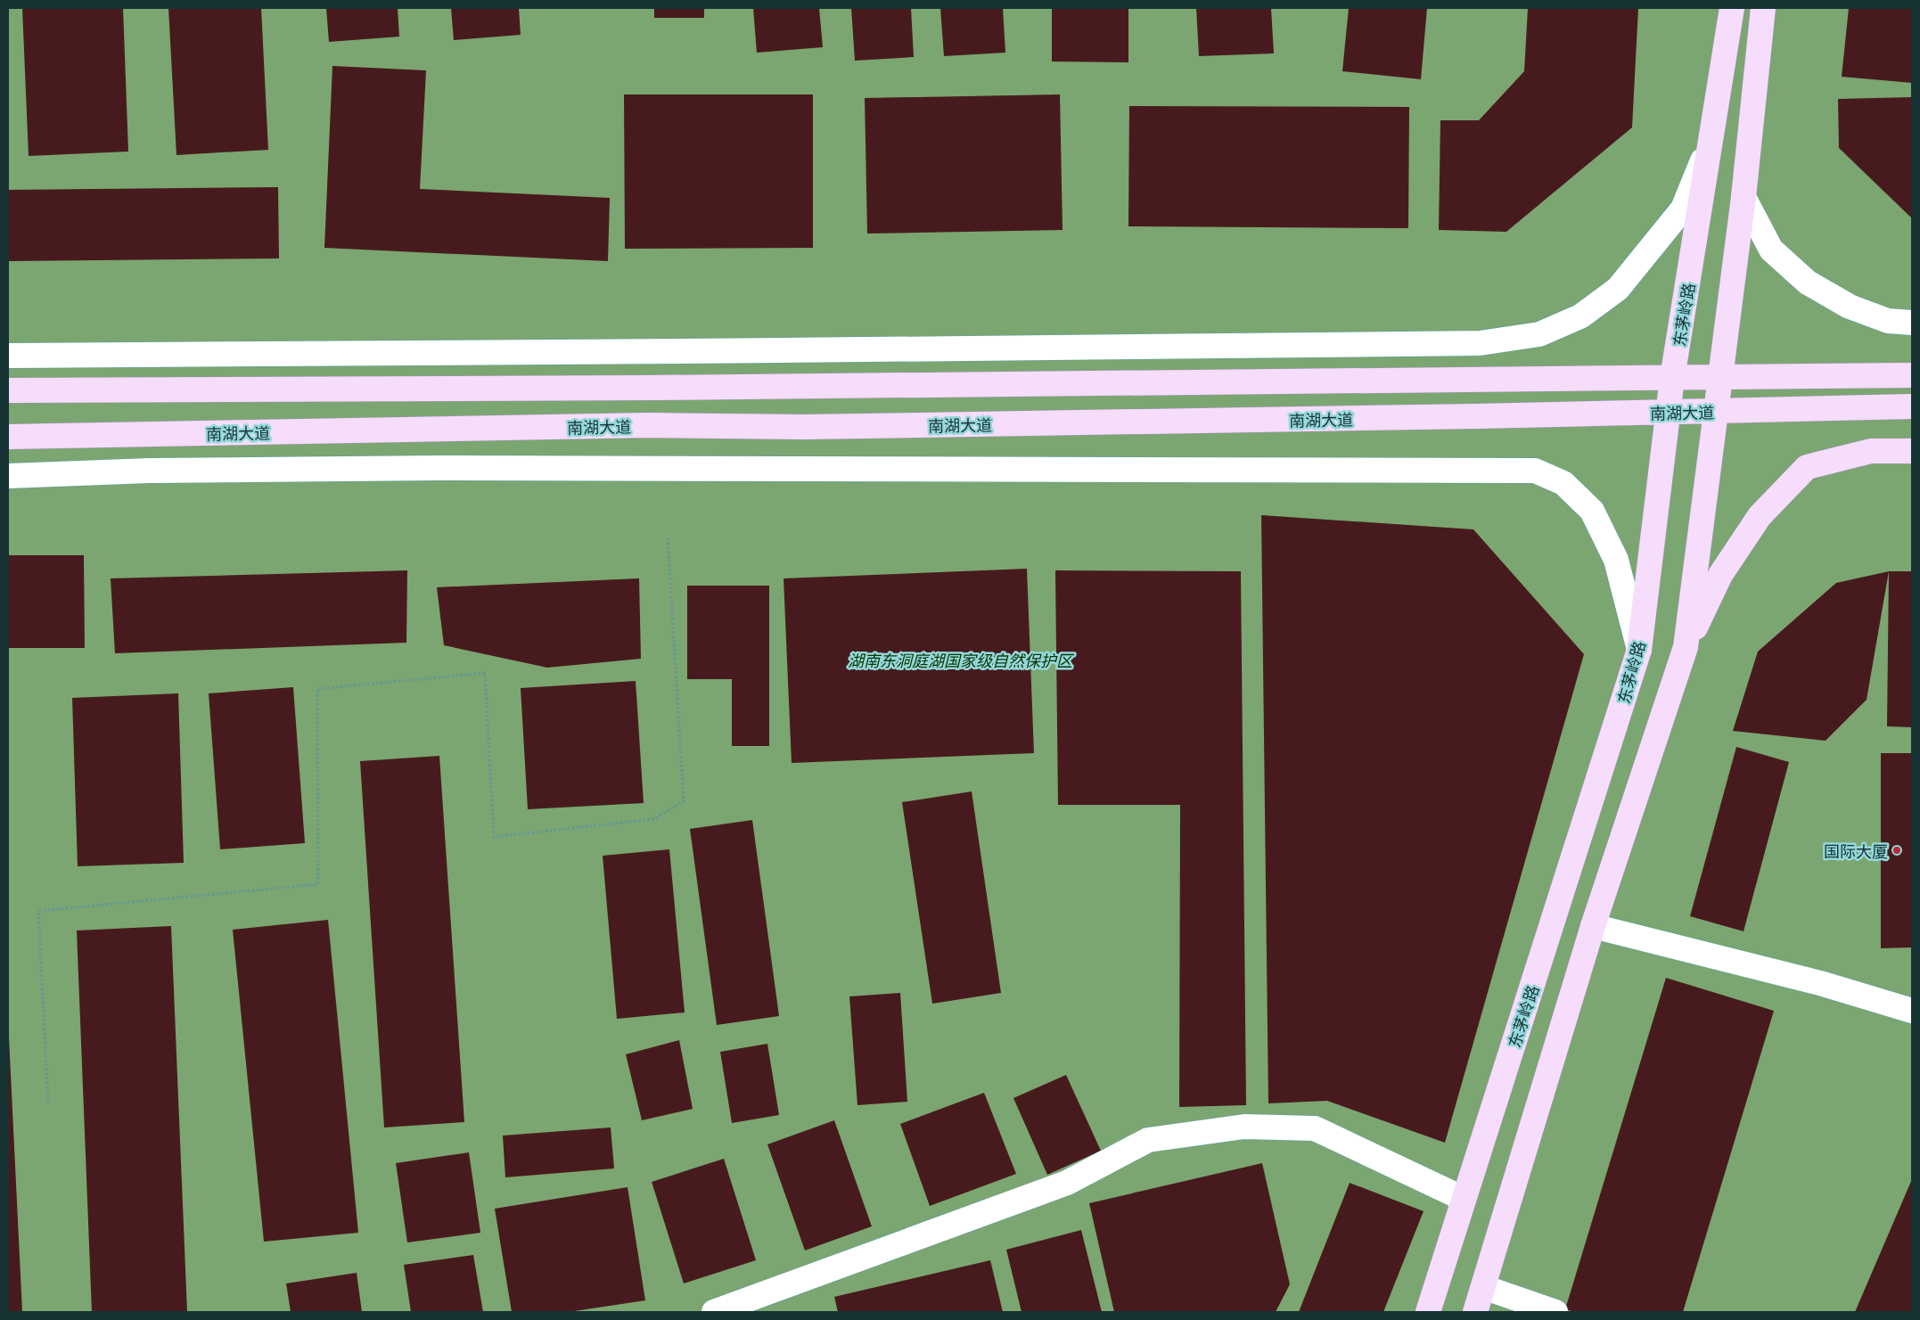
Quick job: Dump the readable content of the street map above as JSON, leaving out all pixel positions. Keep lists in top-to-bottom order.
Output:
{
  "streets": {
    "main road": ["东茅岭路", "南湖大道"]
  },
  "crossings": [
    ["东茅岭路", "南湖大道"]
  ],
  "parks": ["湖南东洞庭湖国家级自然保护区"],
  "places": ["国际大厦"]
}
